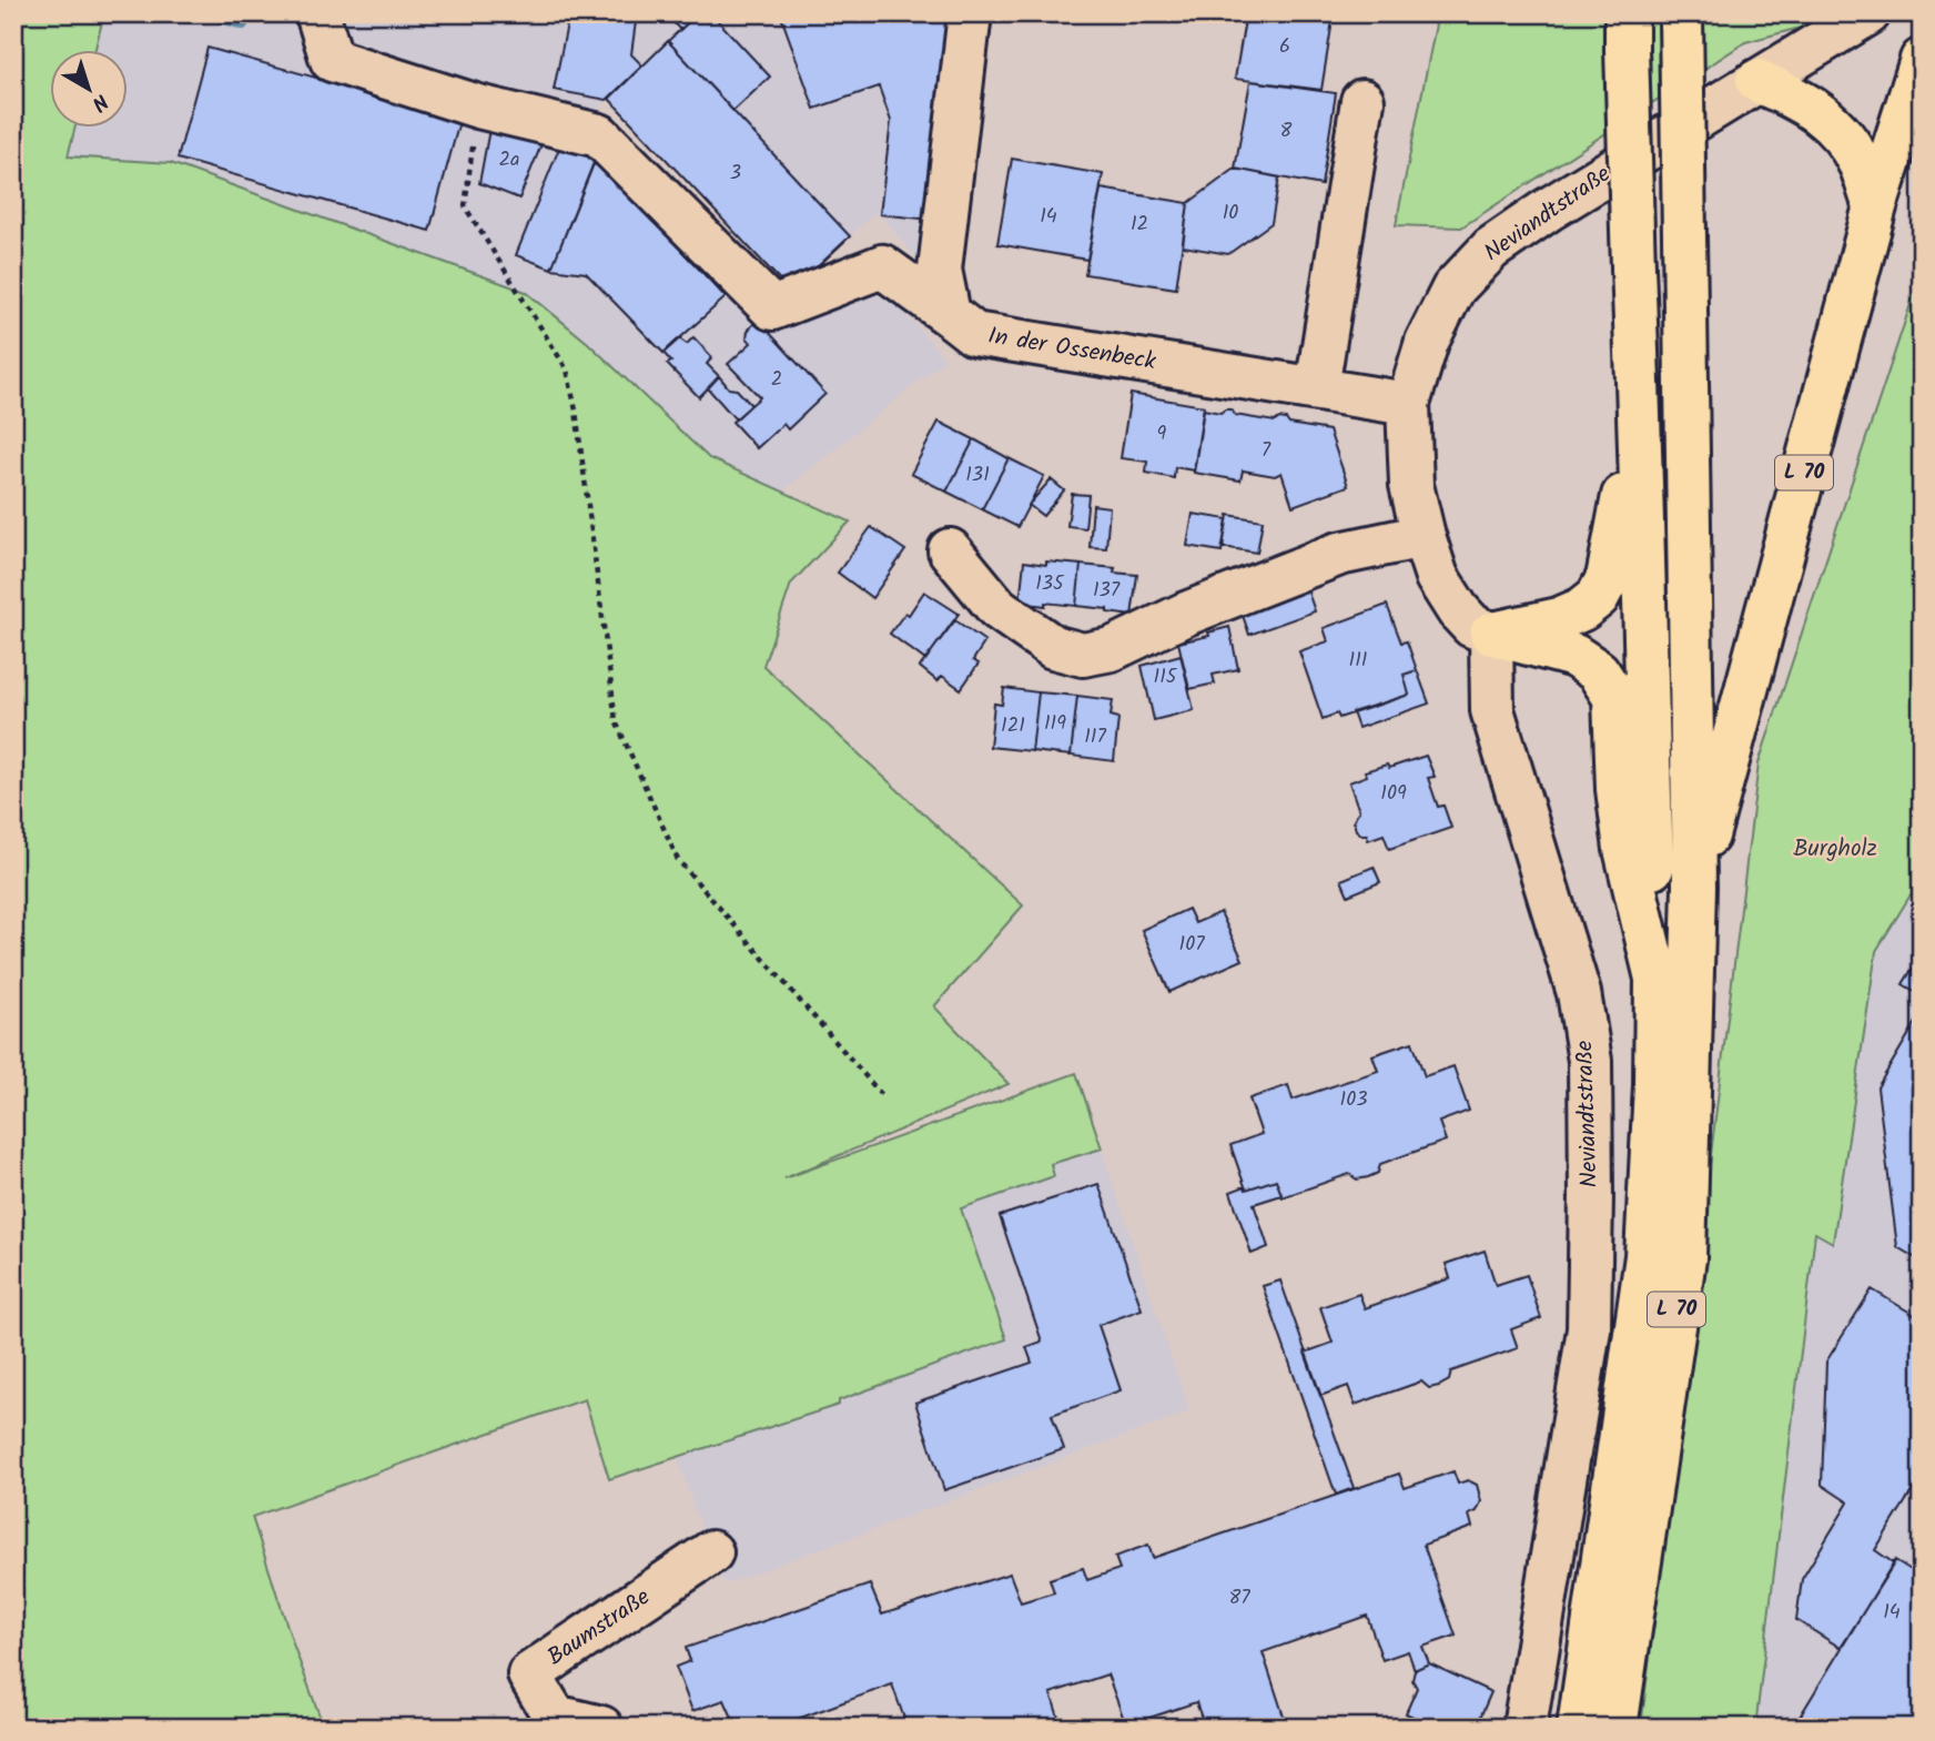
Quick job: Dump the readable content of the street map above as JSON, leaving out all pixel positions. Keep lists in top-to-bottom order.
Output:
{
  "streets": {
    "highway": ["L 70"],
    "street": ["Neviandtstraße", "In der Ossenbeck", "Baumstraße"]
  },
  "crossings": [
    ["Neviandtstraße", "In der Ossenbeck"]
  ],
  "parks": ["Burgholz"],
  "house_numbers": [
    "6",
    "8",
    "2a",
    "3",
    "10",
    "14",
    "12",
    "2",
    "9",
    "7",
    "131",
    "135",
    "137",
    "111",
    "115",
    "119",
    "121",
    "117",
    "109",
    "107",
    "103",
    "87",
    "14"
  ],
  "north": "bottom right"
}
